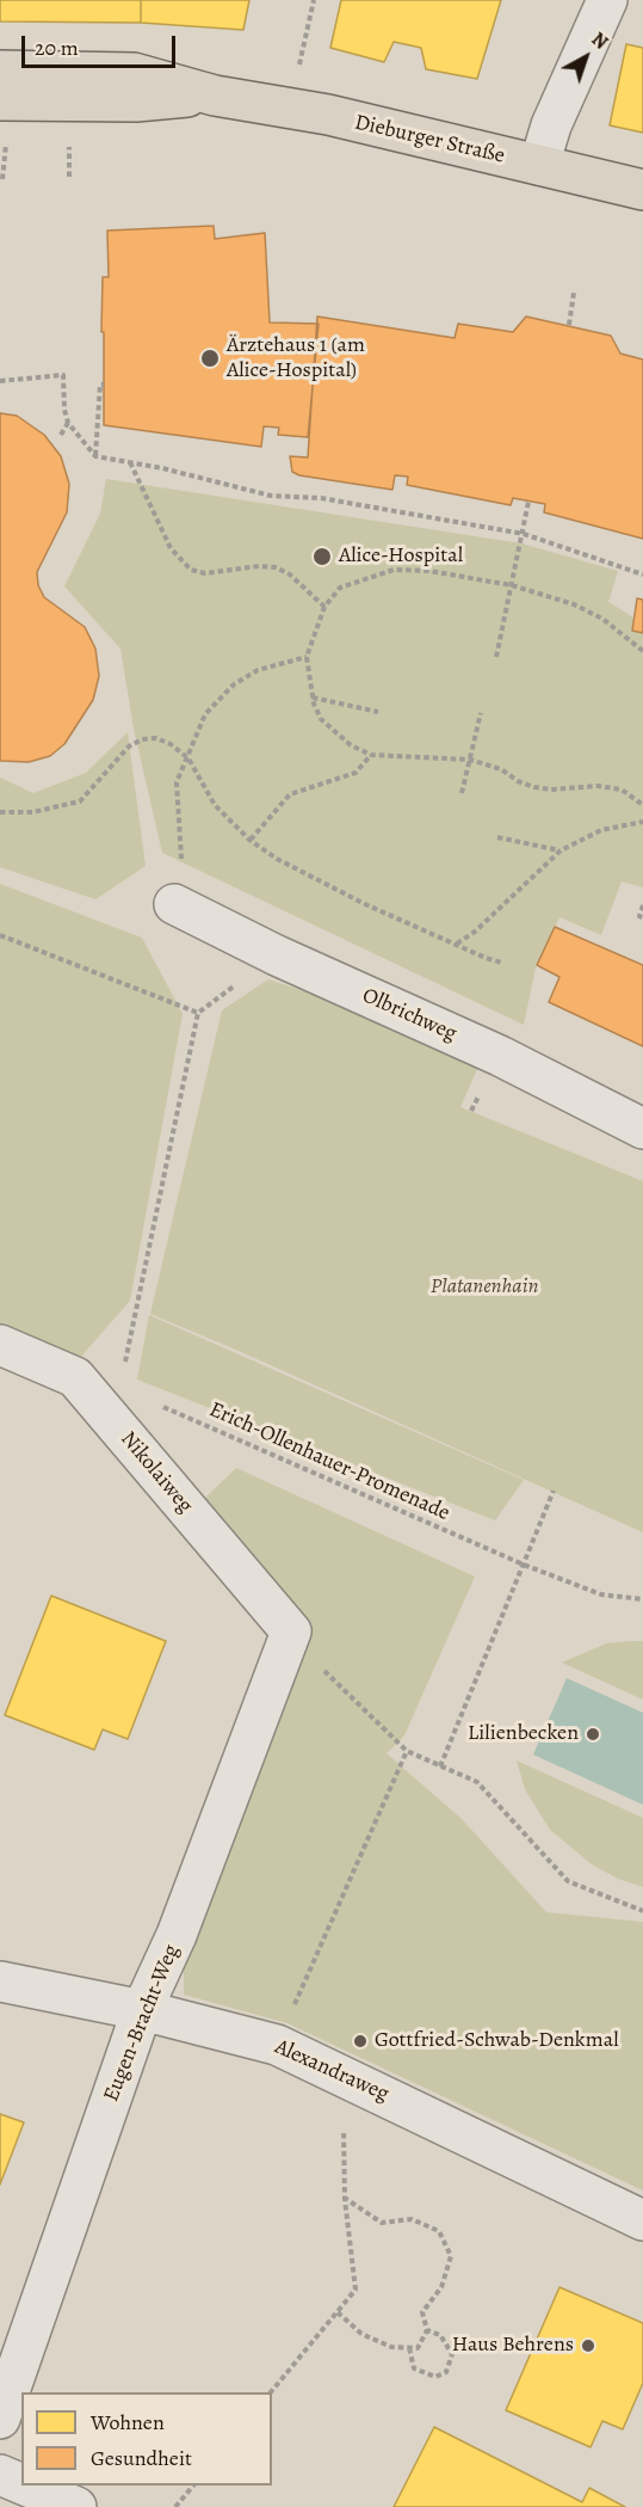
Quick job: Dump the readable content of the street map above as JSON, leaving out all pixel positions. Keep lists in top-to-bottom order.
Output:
{
  "streets": {
    "main road": ["Dieburger Straße"],
    "street": [
      "Olbrichweg",
      "Nikolaiweg",
      "Eugen-Bracht-Weg",
      "Alexandraweg"
    ],
    "path": ["Erich-Ollenhauer-Promenade"]
  },
  "crossings": [
    ["Nikolaiweg", "Eugen-Bracht-Weg"],
    ["Eugen-Bracht-Weg", "Alexandraweg"]
  ],
  "parks": ["Platanenhain"],
  "places": [
    "Ärztehaus 1 (am Alice-Hospital)",
    "Alice-Hospital",
    "Lilienbecken",
    "Gottfried-Schwab-Denkmal",
    "Haus Behrens"
  ],
  "legend": ["Wohnen", "Gesundheit"],
  "scale_bar": "20 m",
  "north": "top right"
}
